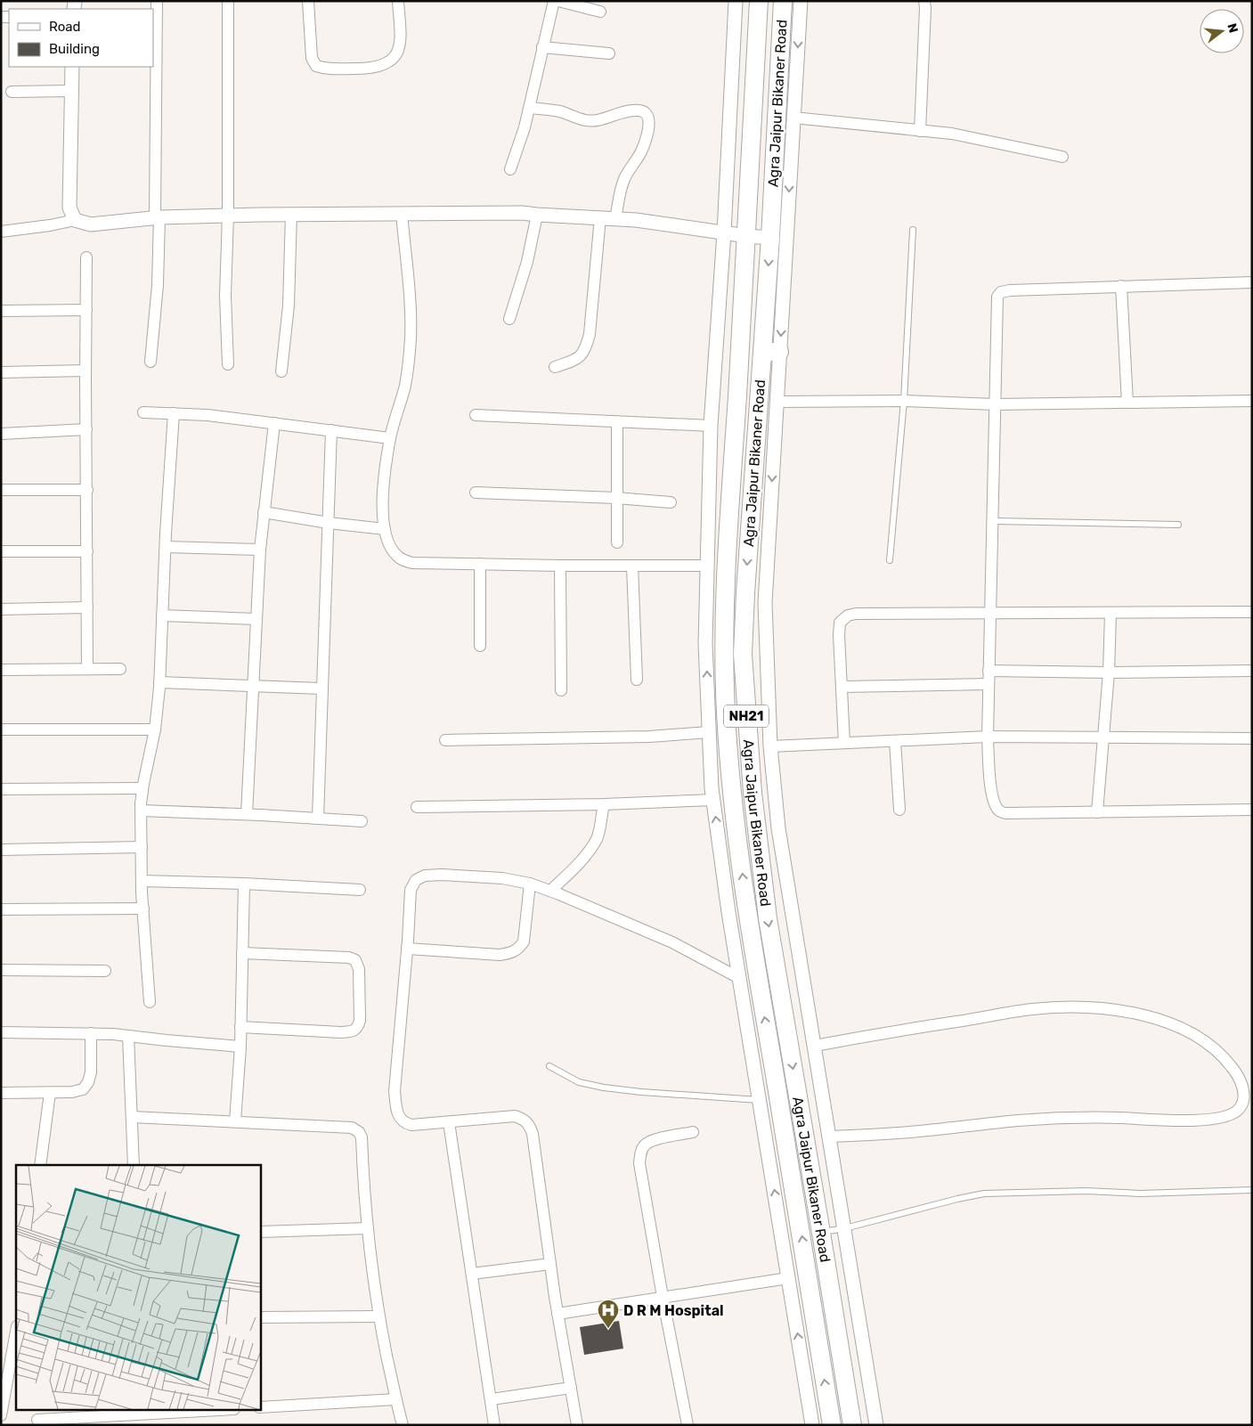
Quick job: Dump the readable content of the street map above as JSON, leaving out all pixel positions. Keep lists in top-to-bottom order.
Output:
{
  "streets": {
    "highway": ["Agra Jaipur Bikaner Road", "NH21"]
  },
  "places": {
    "hospital": ["D R M Hospital"]
  },
  "legend": ["Road", "Building"],
  "north": "right"
}
